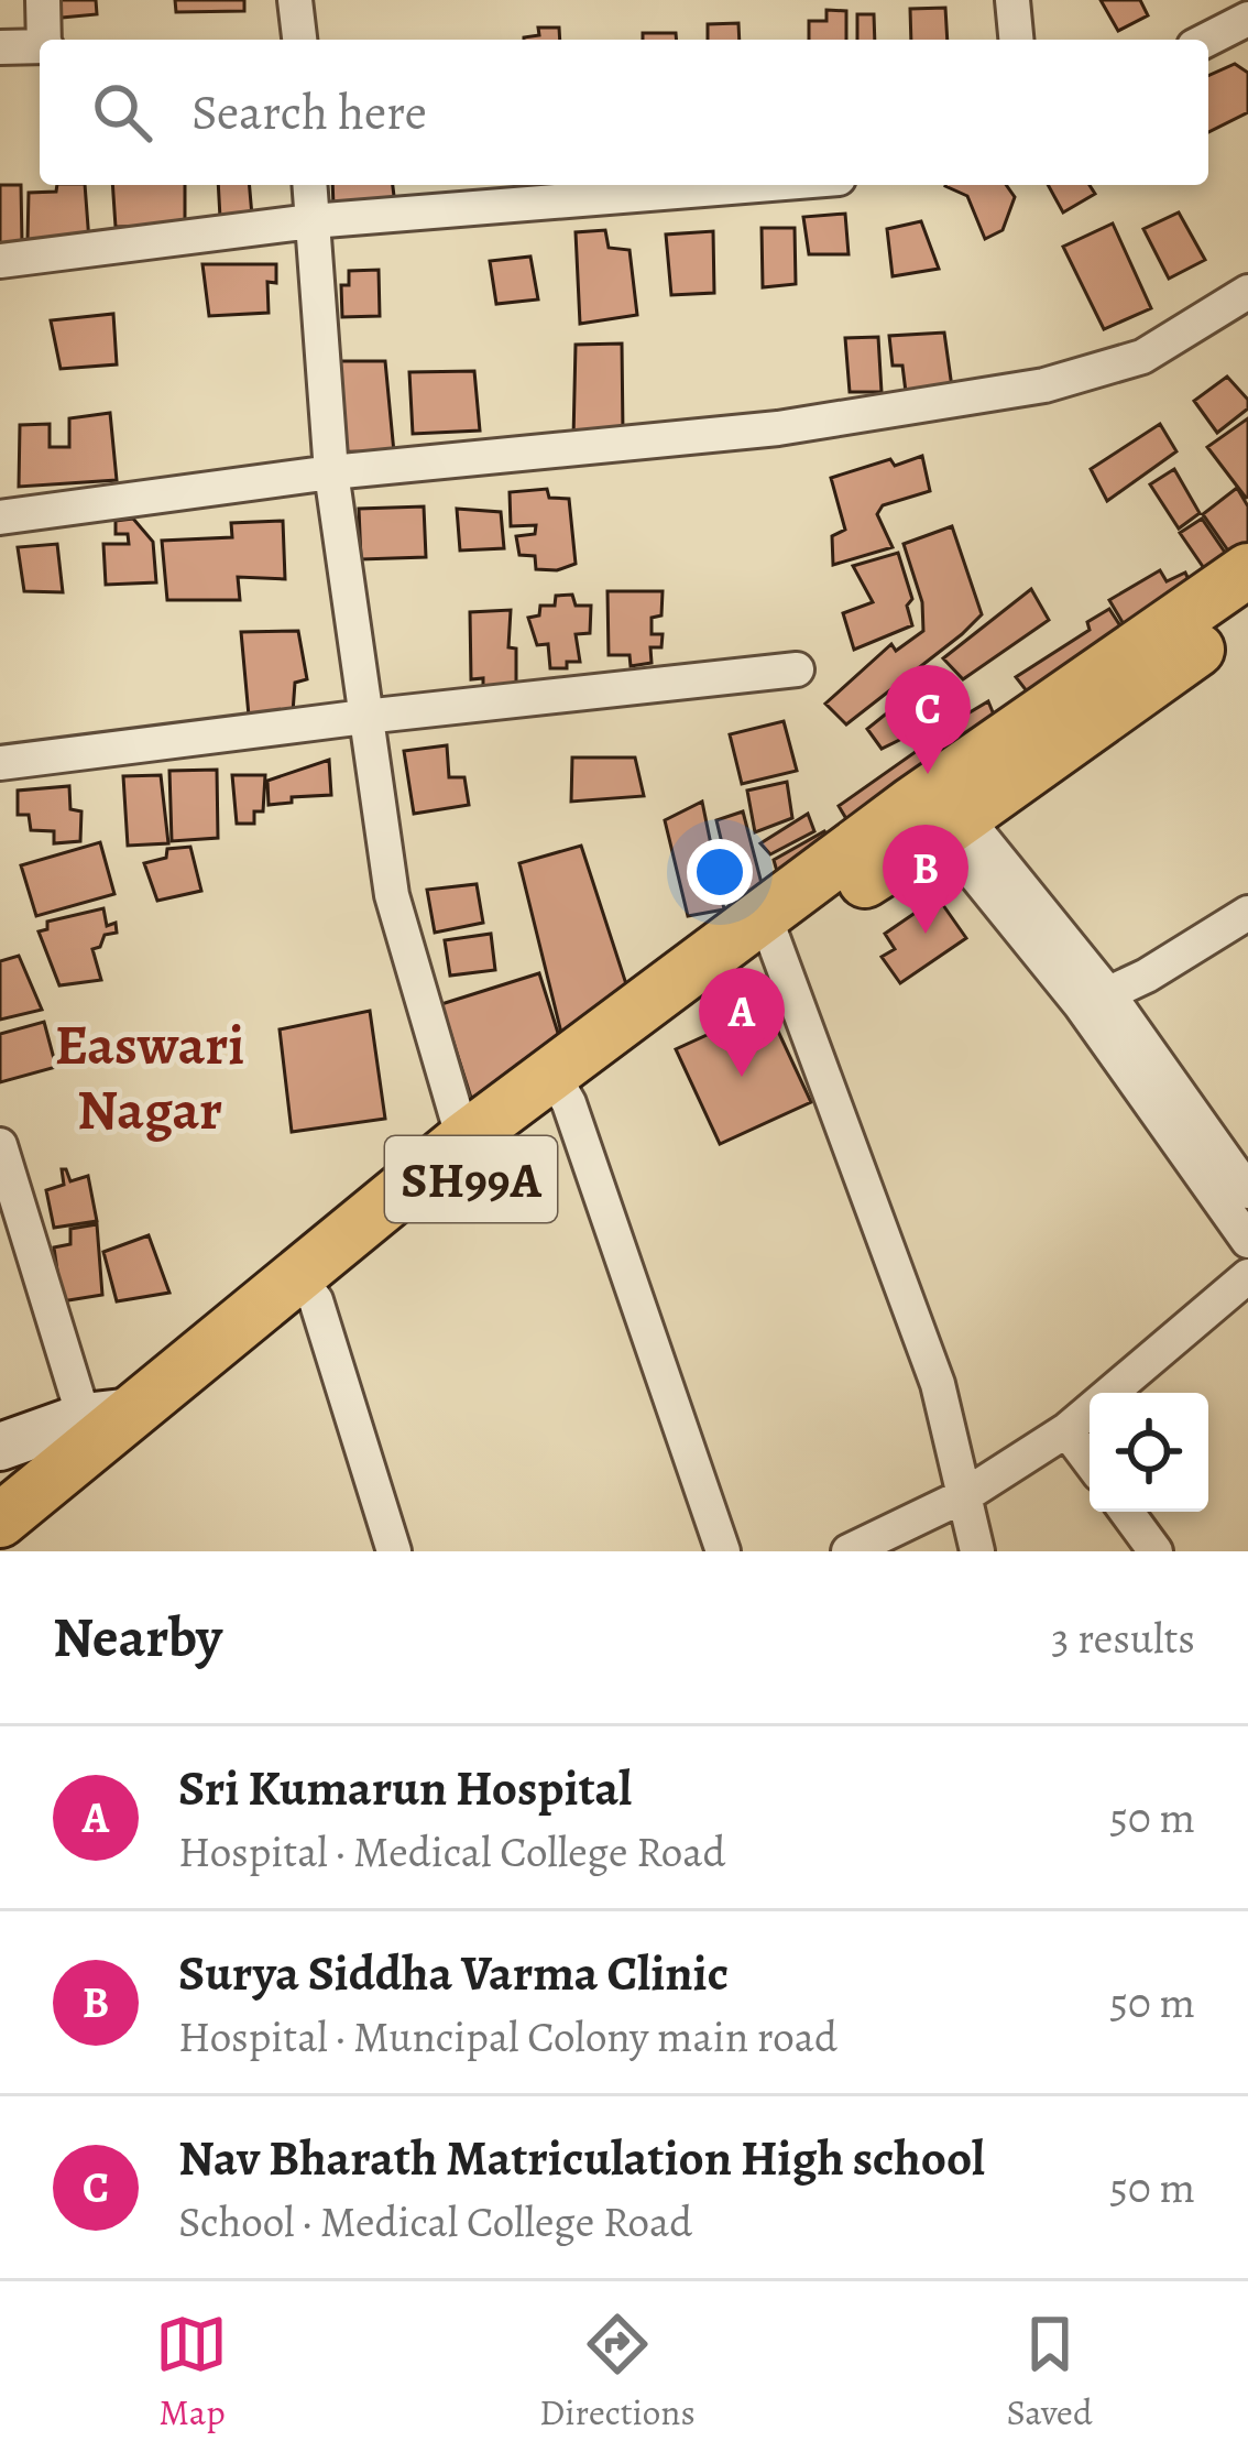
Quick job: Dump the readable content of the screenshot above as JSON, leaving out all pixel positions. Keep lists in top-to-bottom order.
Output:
{
  "streets": {
    "main road": ["SH99A"]
  },
  "districts": ["Easwari Nagar"],
  "page": {
    "search": "Search here",
    "pins": ["C", "B", "A"],
    "heading": ["Nearby", "3 results"],
    "list": [
      {
        "mark": "A",
        "name": "Sri Kumarun Hospital",
        "note": "Hospital · Medical College Road",
        "value": "50 m"
      },
      {
        "mark": "B",
        "name": "Surya Siddha Varma Clinic",
        "note": "Hospital · Muncipal Colony main road",
        "value": "50 m"
      },
      {
        "mark": "C",
        "name": "Nav Bharath Matriculation High school",
        "note": "School · Medical College Road",
        "value": "50 m"
      }
    ],
    "nav": ["Map", "Directions", "Saved"]
  }
}
